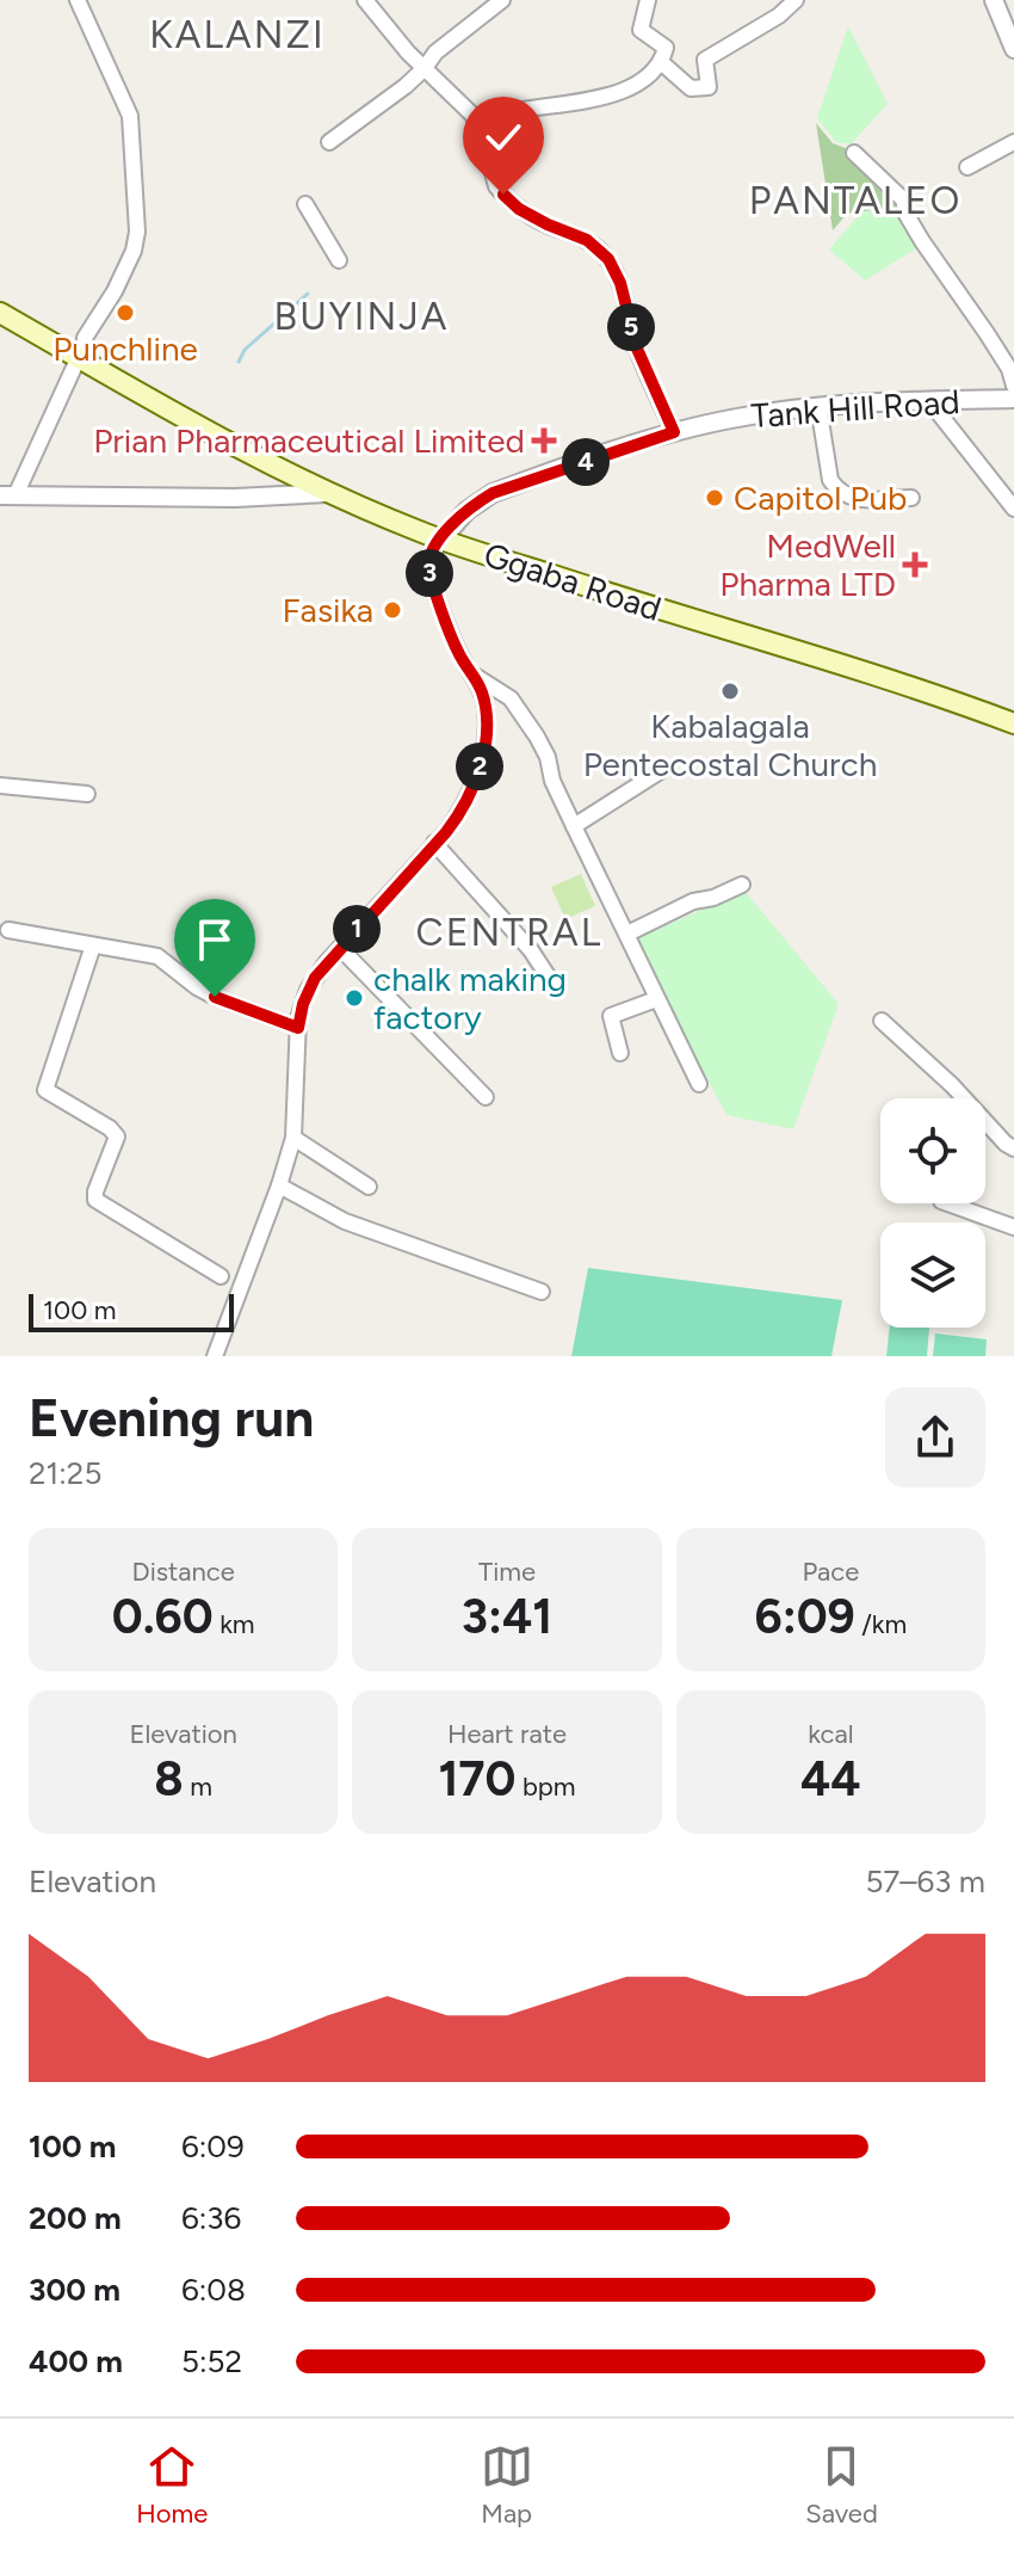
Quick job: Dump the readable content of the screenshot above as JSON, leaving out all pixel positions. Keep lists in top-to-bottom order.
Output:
{
  "streets": {
    "main road": ["Ggaba Road"],
    "street": ["Tank Hill Road"]
  },
  "crossings": [
    ["Tank Hill Road", "Ggaba Road"]
  ],
  "districts": [
    "KALANZI",
    "PANTALEO",
    "BUYINJA",
    "CENTRAL"
  ],
  "places": {
    "other": [
      "Punchline",
      "Capitol Pub",
      "Fasika",
      "Kabalagala Pentecostal Church",
      "chalk making factory"
    ],
    "health": ["Prian Pharmaceutical Limited", "MedWell Pharma LTD"]
  },
  "scale_bar": "100 m",
  "page": {
    "pins": [
      "5",
      "4",
      "3",
      "2",
      "1"
    ],
    "scale": "100 m",
    "heading": ["Evening run", "21:25"],
    "stats": [
      ["Distance", "0.60 km"],
      ["Time", "3:41"],
      ["Pace", "6:09 /km"],
      ["Elevation", "8 m"],
      ["Heart rate", "170 bpm"],
      ["kcal", "44"]
    ],
    "chart": ["Elevation", "57–63 m"],
    "list": [
      {
        "name": "100 m",
        "note": "6:09"
      },
      {
        "name": "200 m",
        "note": "6:36"
      },
      {
        "name": "300 m",
        "note": "6:08"
      },
      {
        "name": "400 m",
        "note": "5:52"
      }
    ],
    "tabs": ["Home", "Map", "Saved"]
  }
}
